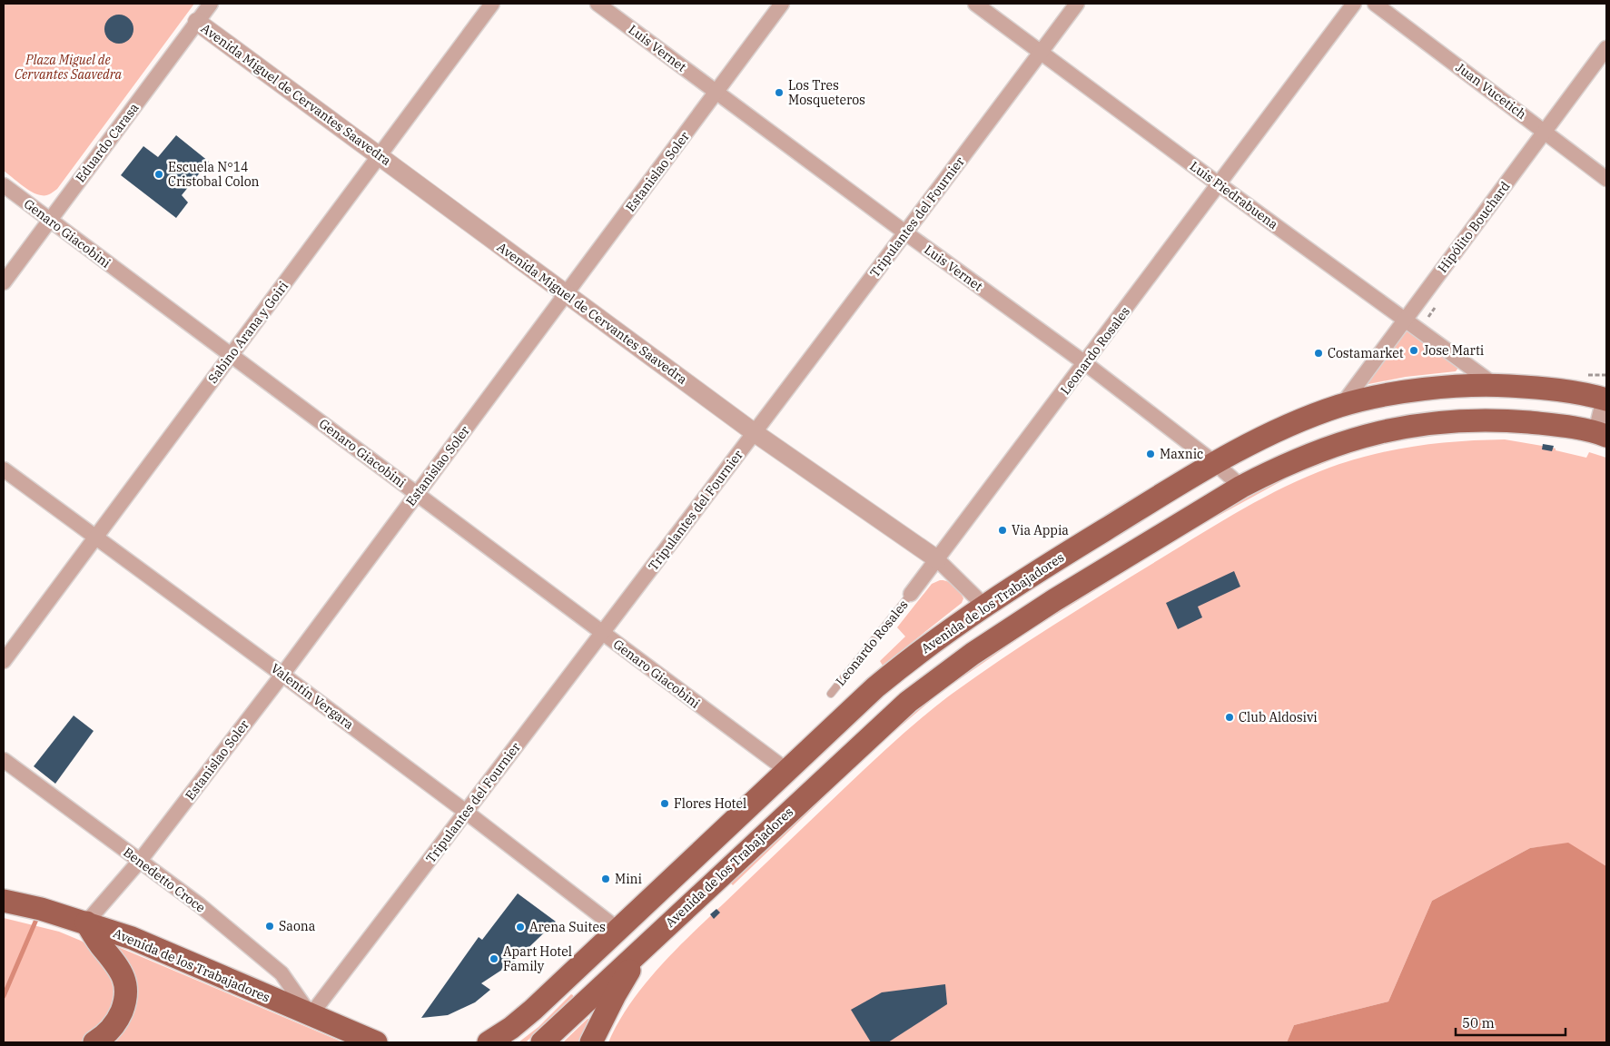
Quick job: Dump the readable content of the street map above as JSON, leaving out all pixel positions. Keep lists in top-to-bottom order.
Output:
{
  "streets": {
    "main road": ["Avenida de los Trabajadores"],
    "street": [
      "Luis Vernet",
      "Juan Vucetich",
      "Avenida Miguel de Cervantes Saavedra",
      "Eduardo Carasa",
      "Estanislao Soler",
      "Luis Piedrabuena",
      "Tripulantes del Fournier",
      "Hipólito Bouchard",
      "Genaro Giacobini",
      "Sabino Arana y Goiri",
      "Leonardo Rosales",
      "Valentín Vergara",
      "Benedetto Croce"
    ]
  },
  "crossings": [
    ["Luis Vernet", "Estanislao Soler"],
    ["Luis Vernet", "Tripulantes del Fournier"],
    ["Luis Vernet", "Leonardo Rosales"],
    ["Luis Vernet", "Avenida de los Trabajadores"],
    ["Juan Vucetich", "Hipólito Bouchard"],
    ["Avenida Miguel de Cervantes Saavedra", "Eduardo Carasa"],
    ["Avenida Miguel de Cervantes Saavedra", "Estanislao Soler"],
    ["Avenida Miguel de Cervantes Saavedra", "Tripulantes del Fournier"],
    ["Avenida Miguel de Cervantes Saavedra", "Sabino Arana y Goiri"],
    ["Avenida Miguel de Cervantes Saavedra", "Leonardo Rosales"],
    ["Avenida Miguel de Cervantes Saavedra", "Avenida de los Trabajadores"],
    ["Eduardo Carasa", "Genaro Giacobini"],
    ["Estanislao Soler", "Genaro Giacobini"],
    ["Estanislao Soler", "Avenida de los Trabajadores"],
    ["Estanislao Soler", "Valentín Vergara"],
    ["Estanislao Soler", "Benedetto Croce"],
    ["Luis Piedrabuena", "Tripulantes del Fournier"],
    ["Luis Piedrabuena", "Hipólito Bouchard"],
    ["Luis Piedrabuena", "Leonardo Rosales"],
    ["Luis Piedrabuena", "Avenida de los Trabajadores"],
    ["Tripulantes del Fournier", "Genaro Giacobini"],
    ["Tripulantes del Fournier", "Avenida de los Trabajadores"],
    ["Tripulantes del Fournier", "Valentín Vergara"],
    ["Tripulantes del Fournier", "Benedetto Croce"],
    ["Hipólito Bouchard", "Avenida de los Trabajadores"],
    ["Genaro Giacobini", "Sabino Arana y Goiri"],
    ["Genaro Giacobini", "Avenida de los Trabajadores"],
    ["Sabino Arana y Goiri", "Valentín Vergara"],
    ["Avenida de los Trabajadores", "Valentín Vergara"],
    ["Avenida de los Trabajadores", "Benedetto Croce"]
  ],
  "parks": ["Plaza Miguel de Cervantes Saavedra"],
  "places": [
    "Los Tres Mosqueteros",
    "Escuela N°14 Cristobal Colon",
    "Jose Marti",
    "Costamarket",
    "Maxnic",
    "Via Appia",
    "Club Aldosivi",
    "Flores Hotel",
    "Mini",
    "Saona",
    "Arena Suites",
    "Apart Hotel Family"
  ],
  "scale_bar": "50 m"
}
